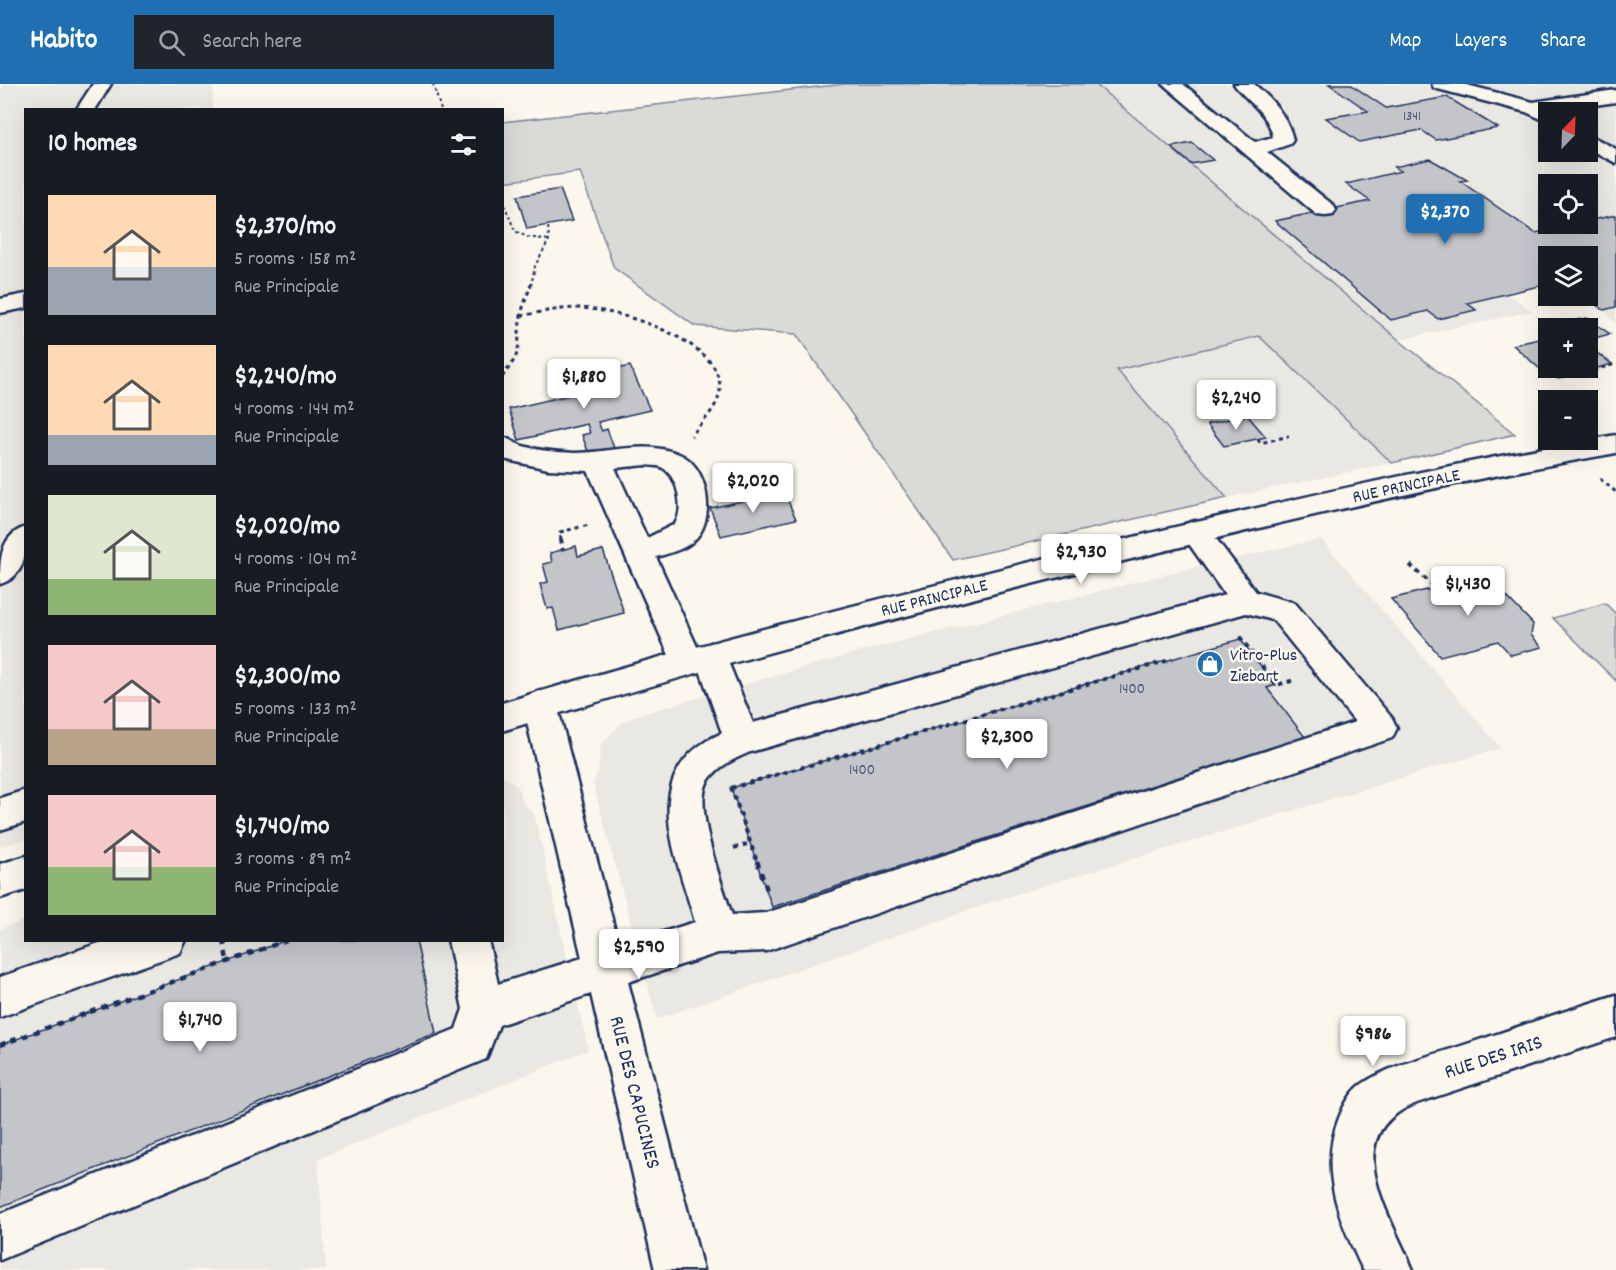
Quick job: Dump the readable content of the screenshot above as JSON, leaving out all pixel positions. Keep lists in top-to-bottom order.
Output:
{
  "streets": {
    "main road": ["RUE PRINCIPALE", "RUE DES IRIS", "RUE DES CAPUCINES"]
  },
  "crossings": [
    ["RUE PRINCIPALE", "RUE DES CAPUCINES"]
  ],
  "places": {
    "shop": ["Vitro-Plus Ziebart"]
  },
  "house_numbers": ["1341", "1400", "1400"],
  "north": "top right",
  "page": {
    "header": "Habito",
    "search": "Search here",
    "nav": ["Map", "Layers", "Share"],
    "map_buttons": ["+", "−"],
    "heading": "10 homes",
    "list": [
      {
        "name": "$2,370/mo",
        "note": "5 rooms · 158 m² · Rue Principale"
      },
      {
        "name": "$2,240/mo",
        "note": "4 rooms · 144 m² · Rue Principale"
      },
      {
        "name": "$2,020/mo",
        "note": "4 rooms · 104 m² · Rue Principale"
      },
      {
        "name": "$2,300/mo",
        "note": "5 rooms · 133 m² · Rue Principale"
      },
      {
        "name": "$1,740/mo",
        "note": "3 rooms · 89 m² · Rue Principale"
      }
    ],
    "price": [
      "$2,370",
      "$1,880",
      "$2,240",
      "$2,020",
      "$2,930",
      "$1,430",
      "$2,300",
      "$2,590",
      "$1,740",
      "$986"
    ]
  }
}
